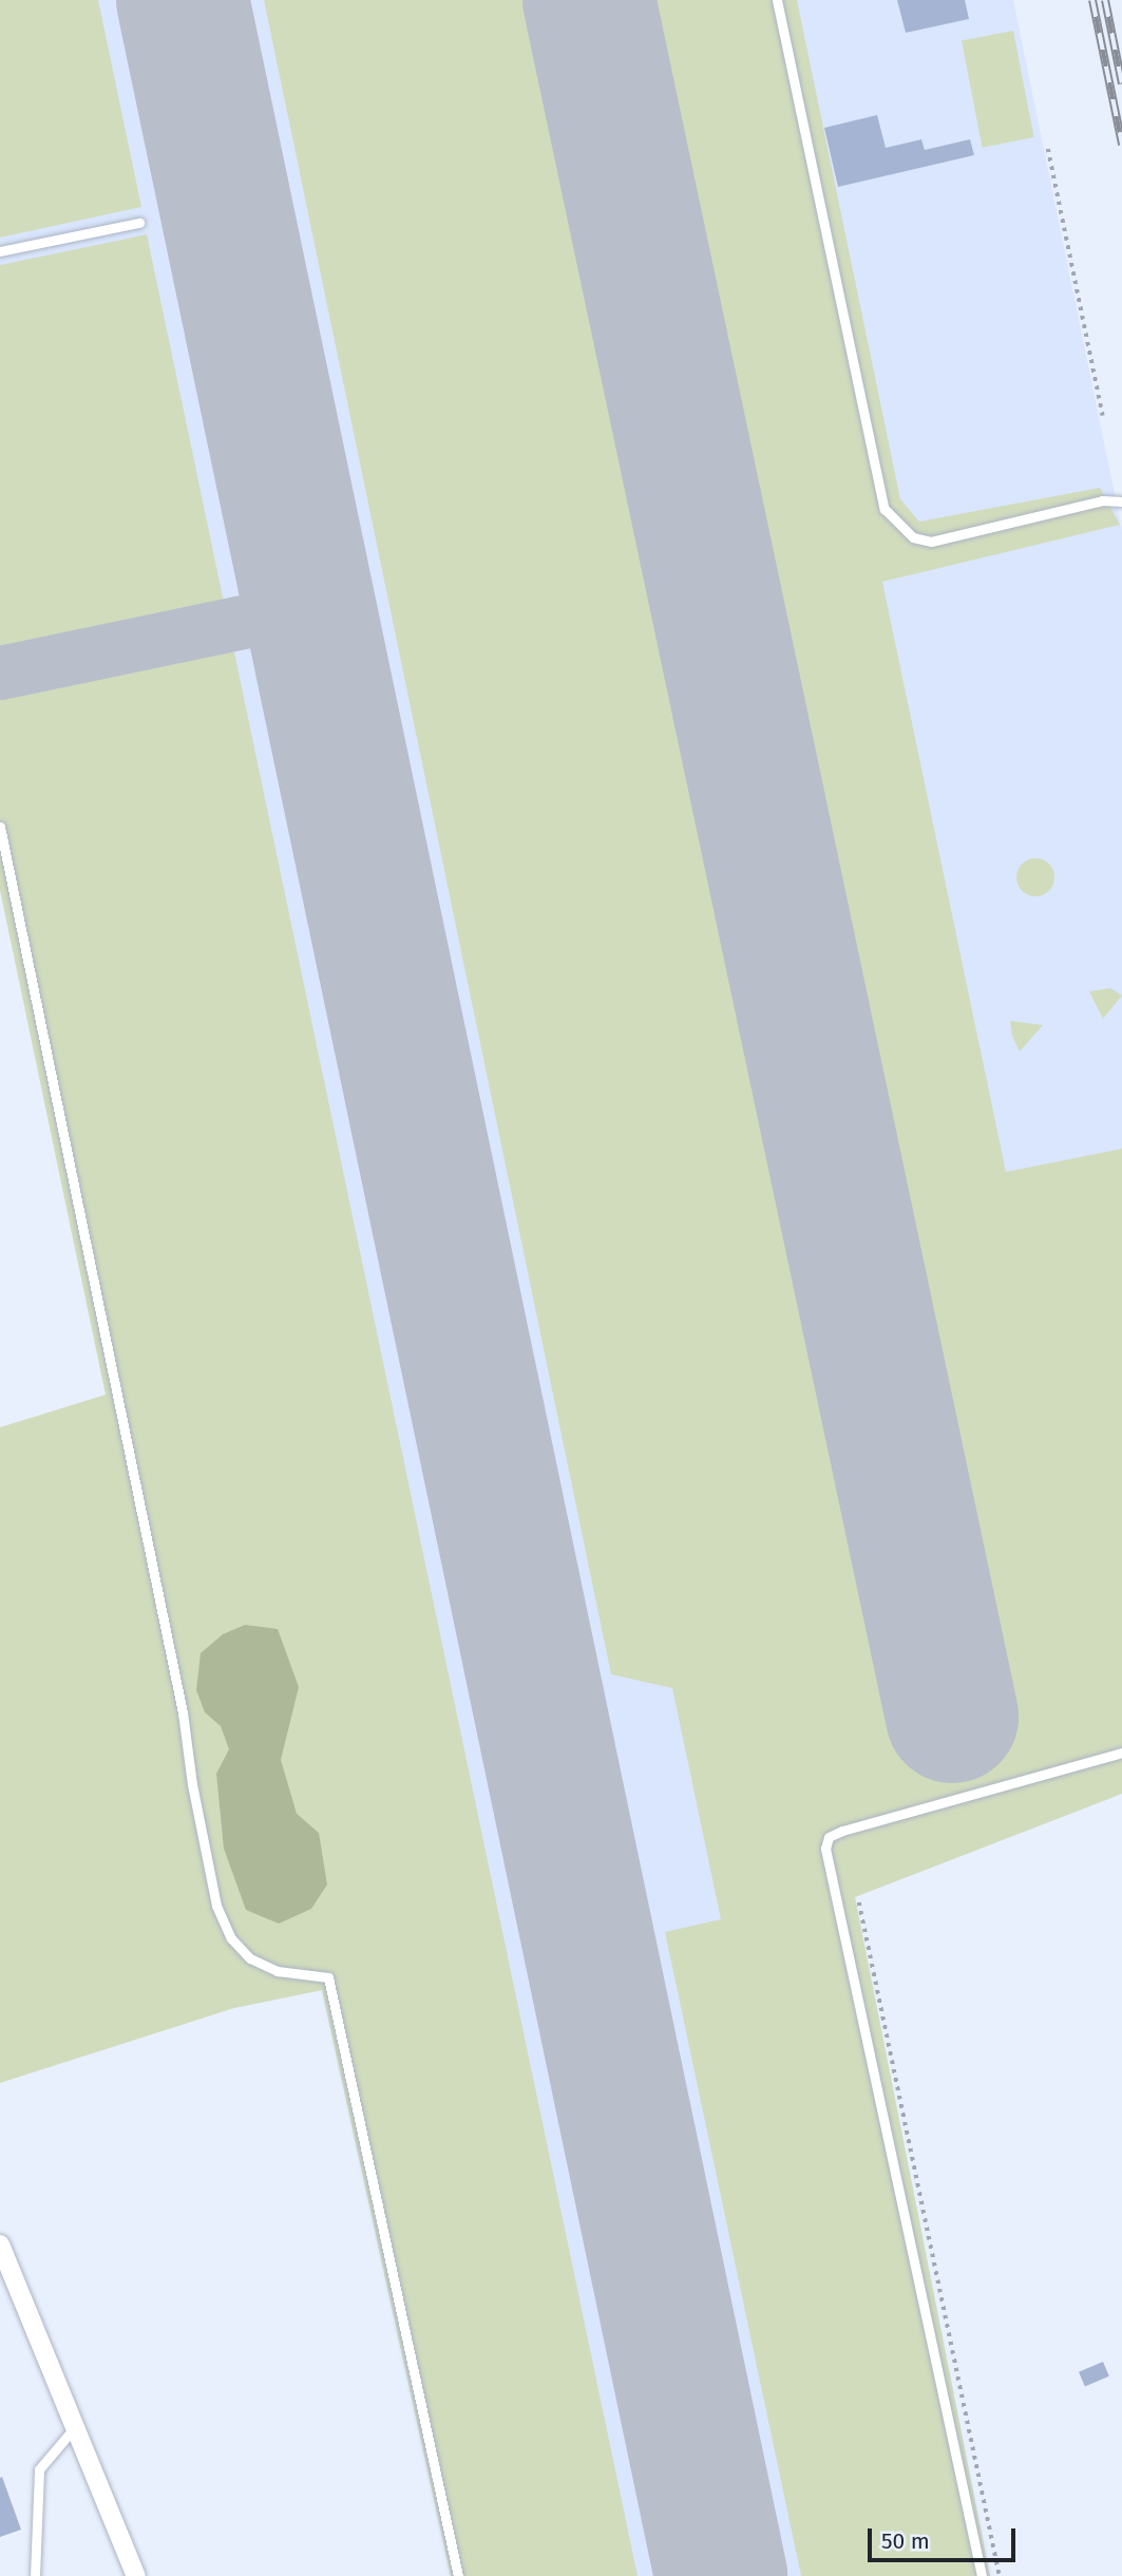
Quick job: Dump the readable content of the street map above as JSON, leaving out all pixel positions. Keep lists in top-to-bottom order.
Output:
{
  "scale_bar": "50 m"
}
